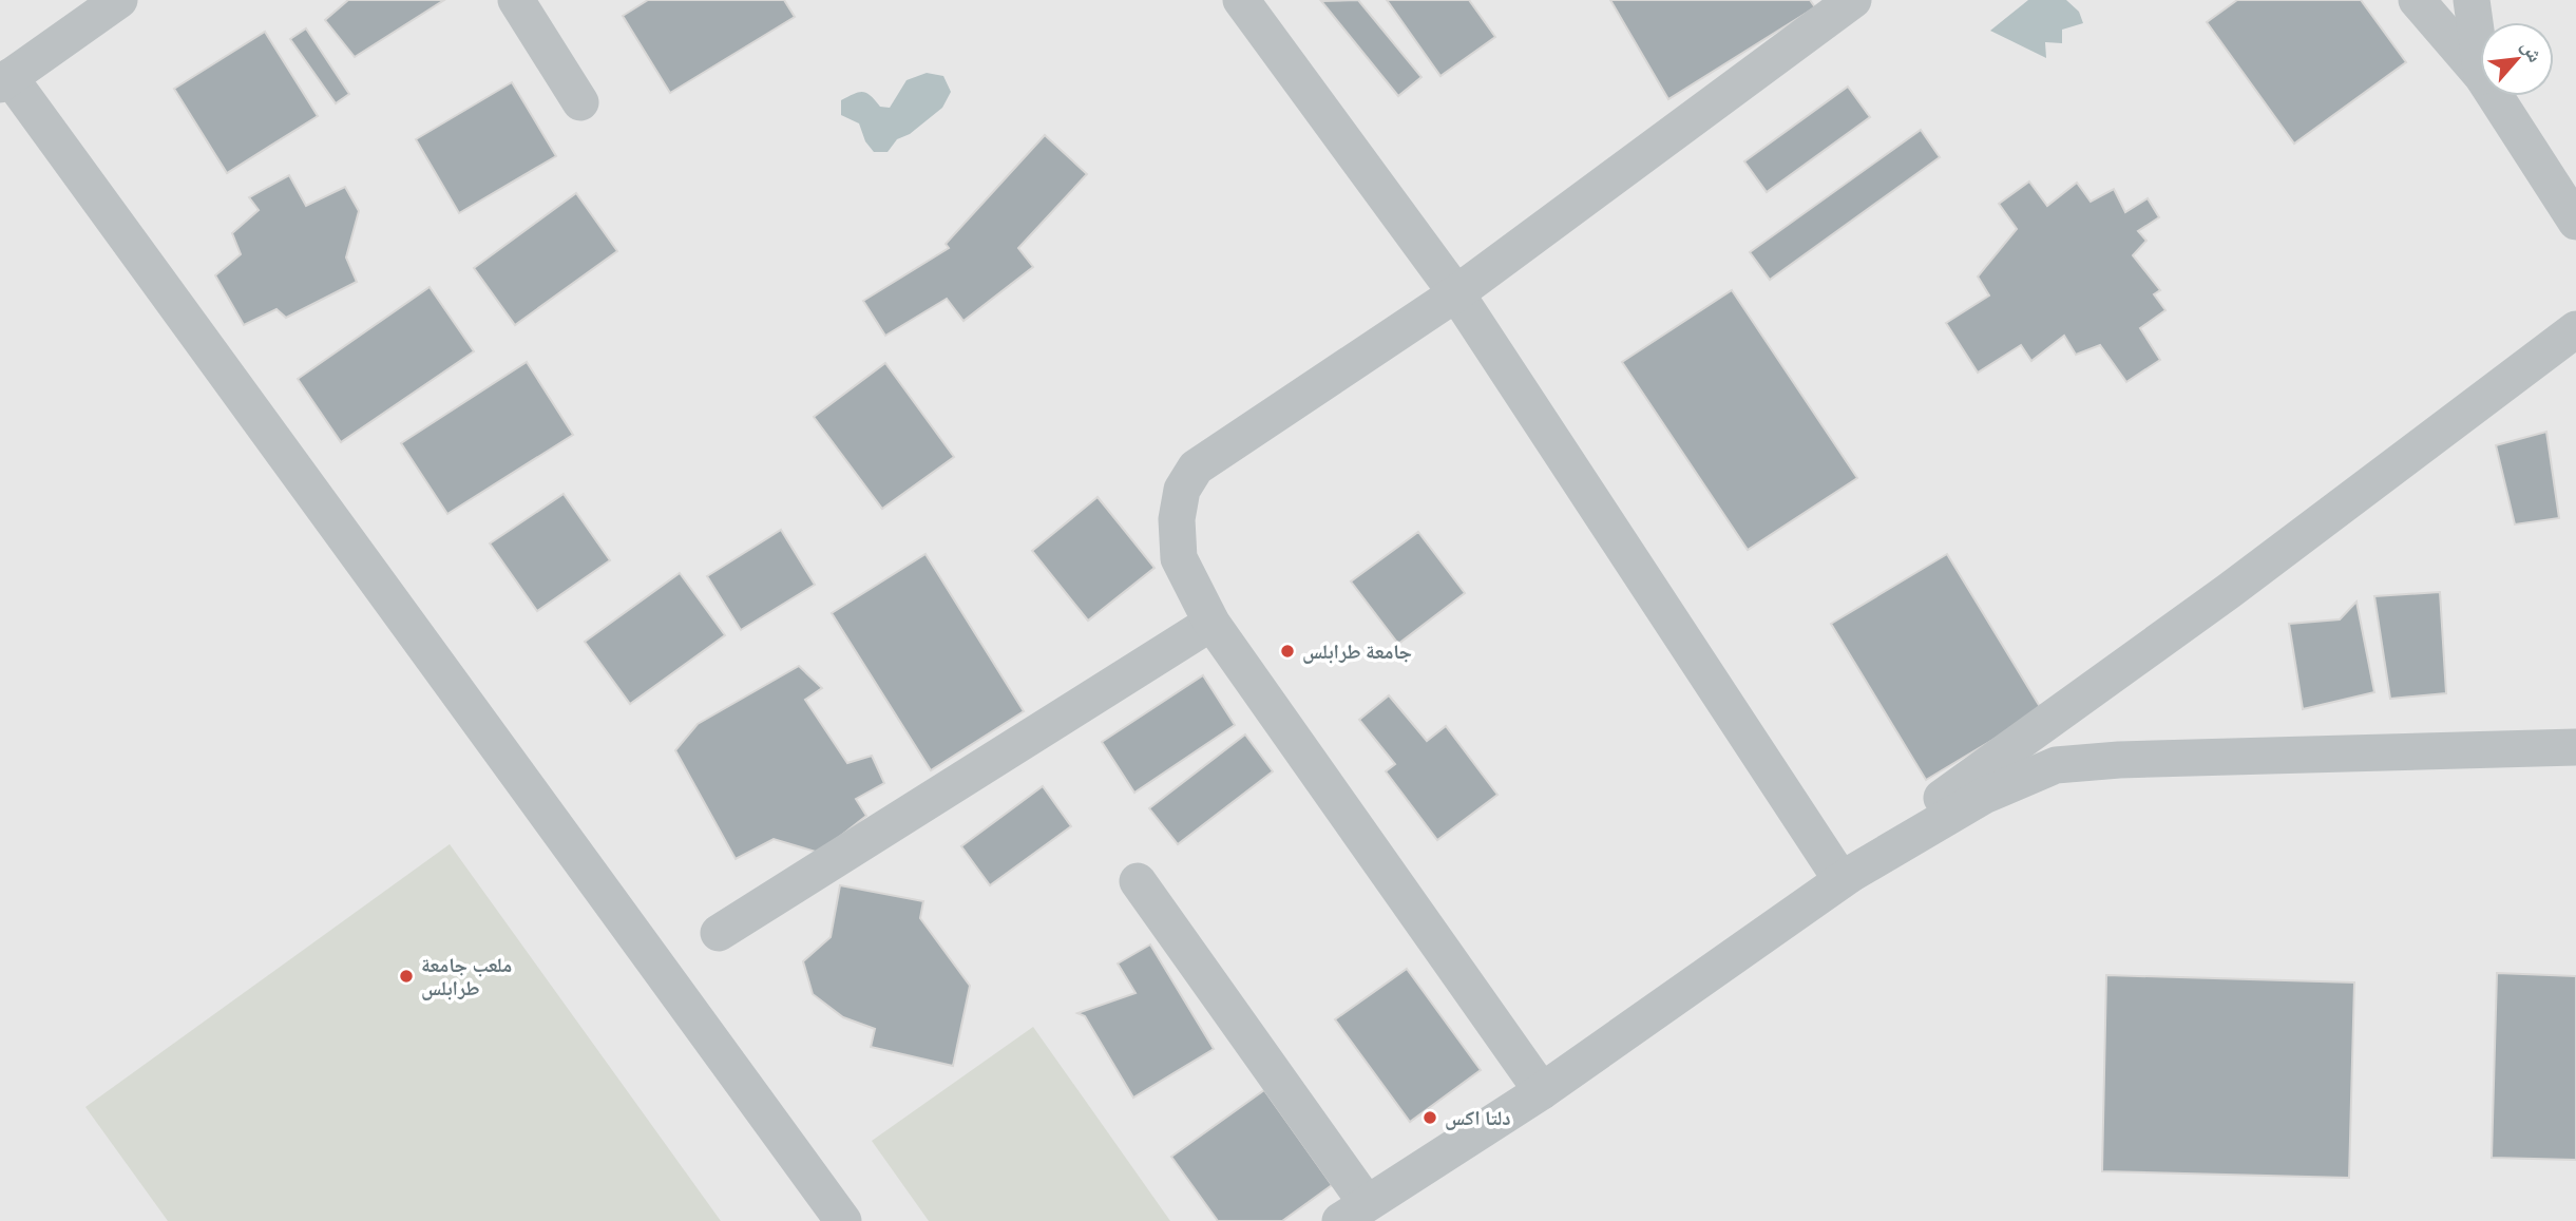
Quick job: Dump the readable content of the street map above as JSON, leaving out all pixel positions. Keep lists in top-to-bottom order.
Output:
{
  "places": ["جامعة طرابلس", "ملعب جامعة طرابلس", "دلتا اكس"],
  "north": "top right"
}
